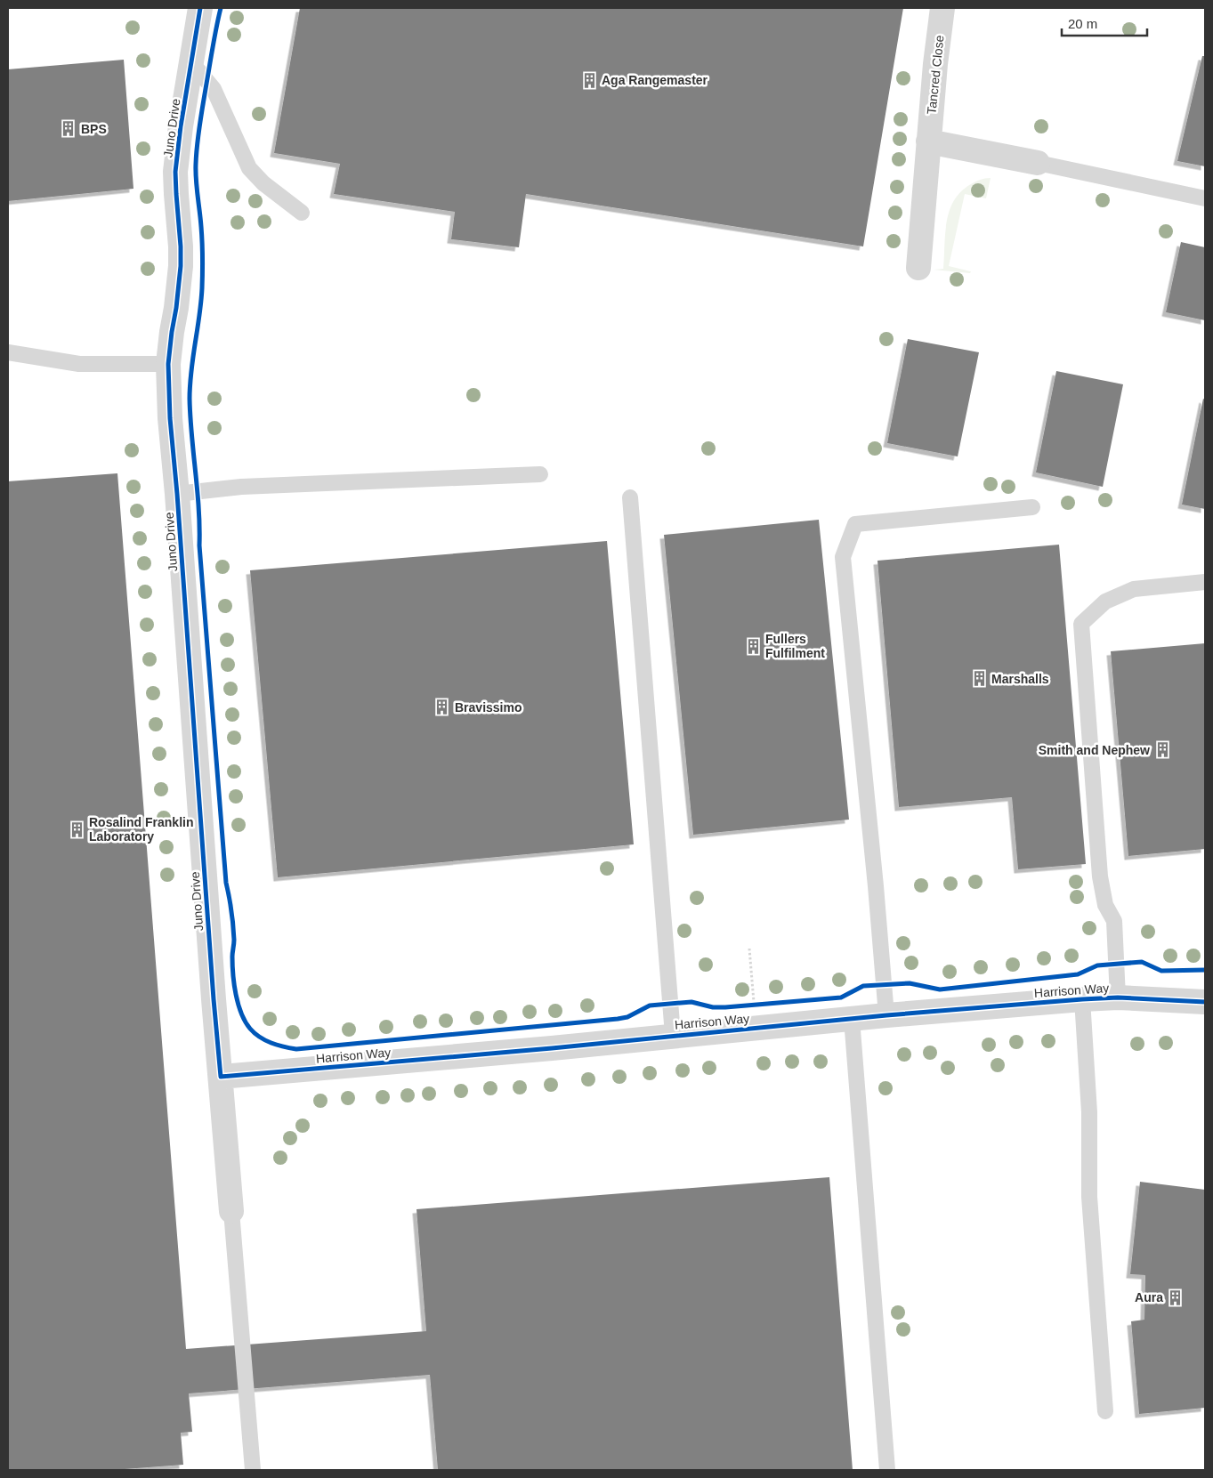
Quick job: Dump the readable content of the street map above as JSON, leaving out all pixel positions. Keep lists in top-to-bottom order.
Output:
{
  "streets": {
    "street": ["Tancred Close", "Juno Drive", "Harrison Way"]
  },
  "crossings": [
    ["Juno Drive", "Harrison Way"]
  ],
  "places": {
    "building": [
      "Aga Rangemaster",
      "BPS",
      "Fullers Fulfilment",
      "Marshalls",
      "Bravissimo",
      "Smith and Nephew",
      "Rosalind Franklin Laboratory",
      "Aura"
    ]
  },
  "scale_bar": "20 m"
}
